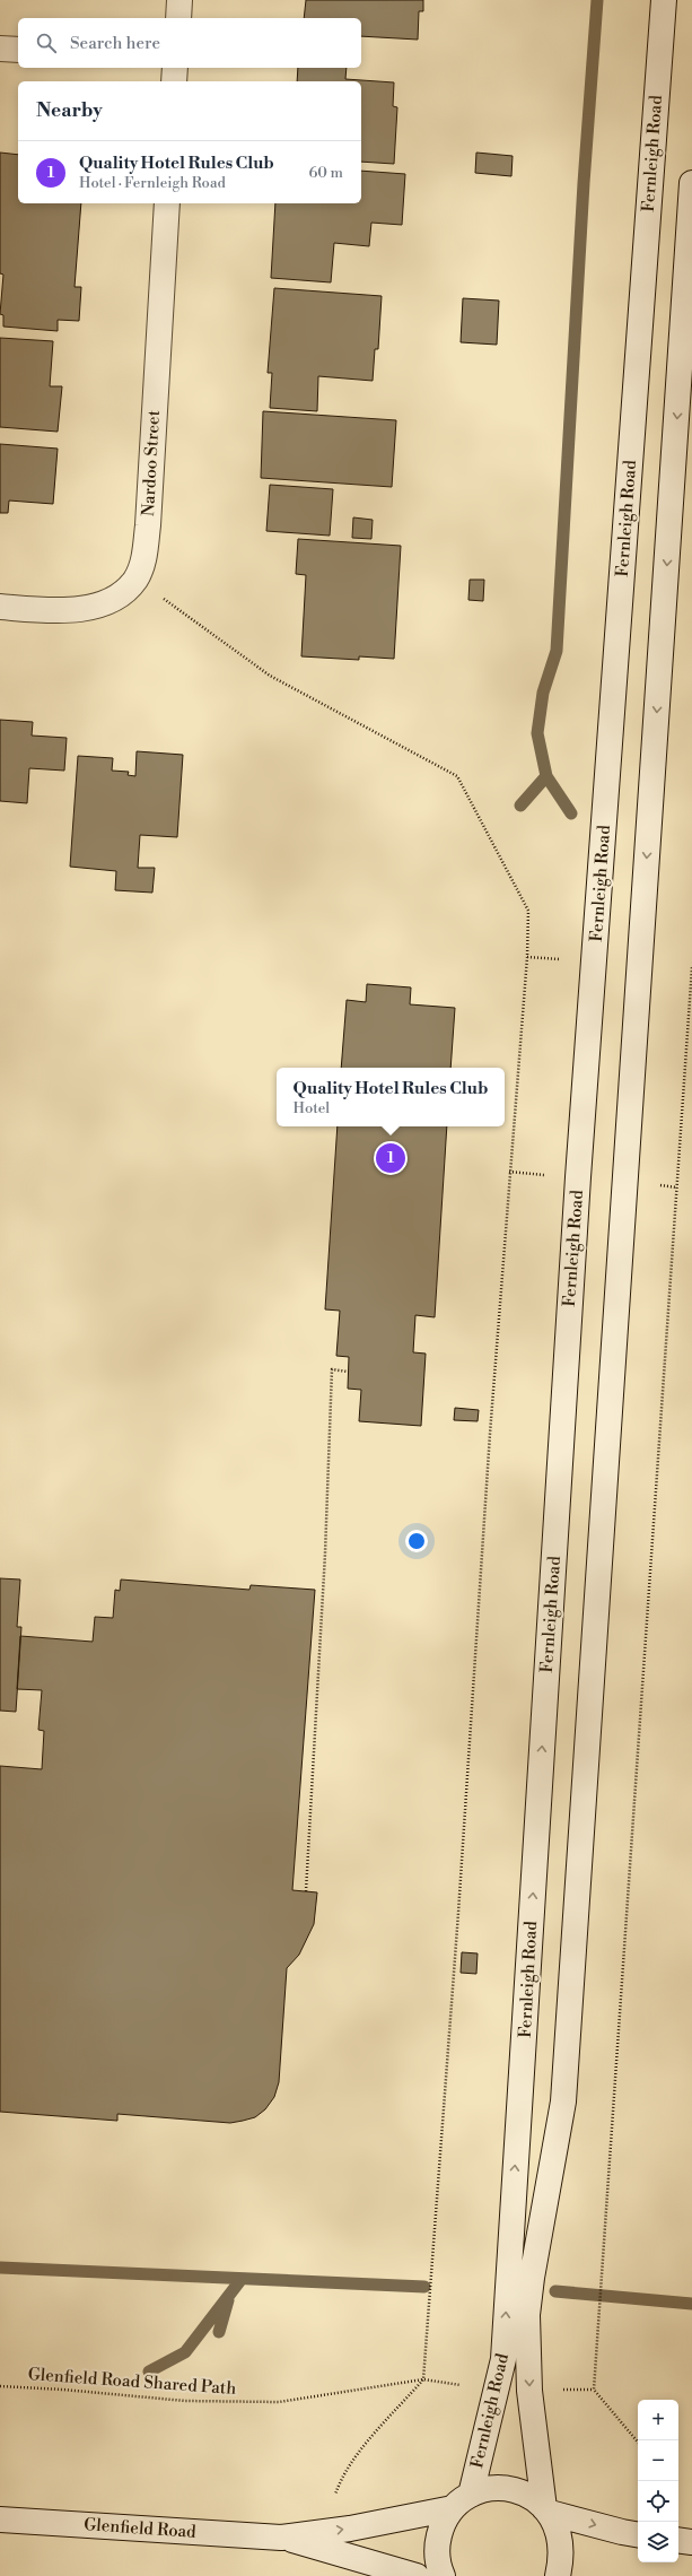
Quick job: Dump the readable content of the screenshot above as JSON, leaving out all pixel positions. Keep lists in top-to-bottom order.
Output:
{
  "streets": {
    "street": ["Fernleigh Road", "Nardoo Street", "Glenfield Road"],
    "path": ["Glenfield Road Shared Path"]
  },
  "crossings": [
    ["Fernleigh Road", "Glenfield Road"]
  ],
  "page": {
    "search": "Search here",
    "heading": "Nearby",
    "list": [
      {
        "mark": "1",
        "name": "Quality Hotel Rules Club",
        "note": "Hotel · Fernleigh Road",
        "value": "60 m"
      }
    ],
    "popup": ["Quality Hotel Rules Club", "Hotel"],
    "pins": "1",
    "map_buttons": ["+", "−"]
  }
}
